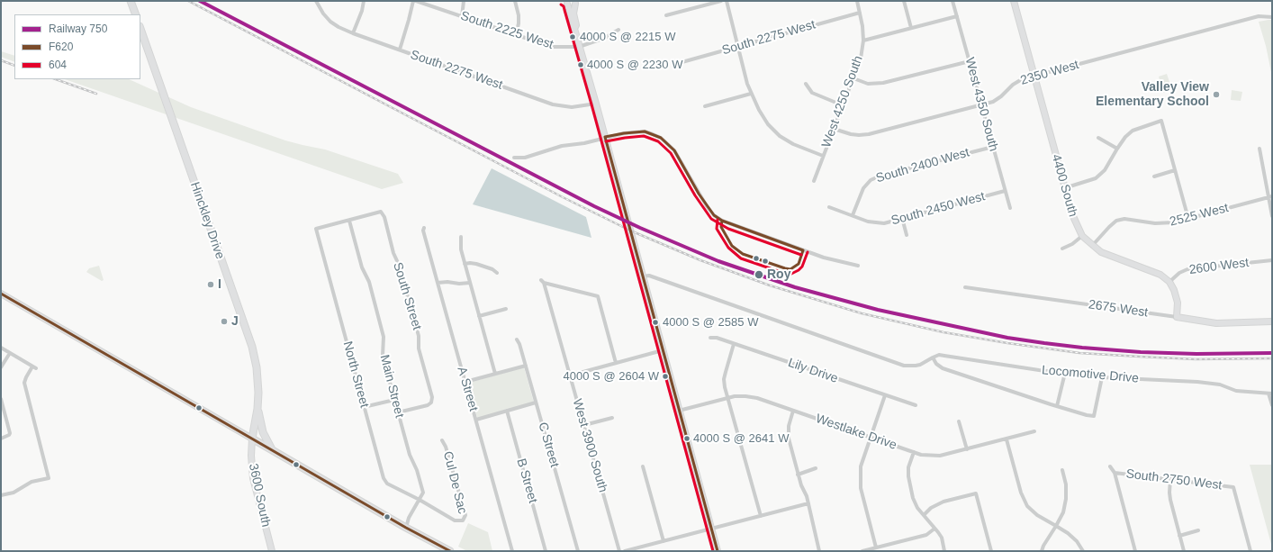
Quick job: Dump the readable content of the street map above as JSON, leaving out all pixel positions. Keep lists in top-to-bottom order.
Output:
{
  "streets": {
    "main road": ["Hinckley Drive"],
    "street": [
      "South 2225 West",
      "South 2275 West",
      "2350 West",
      "West 4250 South",
      "West 4350 South",
      "South 2400 West",
      "4400 South",
      "South 2450 West",
      "2525 West",
      "2600 West",
      "South Street",
      "2675 West",
      "Lily Drive",
      "North Street",
      "Locomotive Drive",
      "Main Street",
      "A Street",
      "Westlake Drive",
      "C Street",
      "West 3900 South",
      "South 2750 West",
      "B Street",
      "Cul De Sac",
      "3600 South"
    ]
  },
  "crossings": [
    ["South 2275 West", "West 4250 South"],
    ["2350 West", "West 4250 South"],
    ["2350 West", "West 4350 South"],
    ["2350 West", "4400 South"],
    ["West 4350 South", "South 2400 West"],
    ["West 4350 South", "South 2450 West"],
    ["South 2400 West", "South 2450 West"],
    ["4400 South", "2525 West"],
    ["4400 South", "2600 West"],
    ["Hinckley Drive", "3600 South"],
    ["South Street", "North Street"],
    ["South Street", "Main Street"],
    ["North Street", "Main Street"],
    ["North Street", "Cul De Sac"],
    ["Main Street", "Cul De Sac"]
  ],
  "places": [
    "4000 S @ 2215 W",
    "4000 S @ 2230 W",
    "Valley View Elementary School",
    "Roy",
    "I",
    "J",
    "4000 S @ 2585 W",
    "4000 S @ 2604 W",
    "4000 S @ 2641 W"
  ],
  "lines": ["rail line 750", "transit line 604", "transit line F620"],
  "legend": ["Railway 750", "F620", "604"]
}
